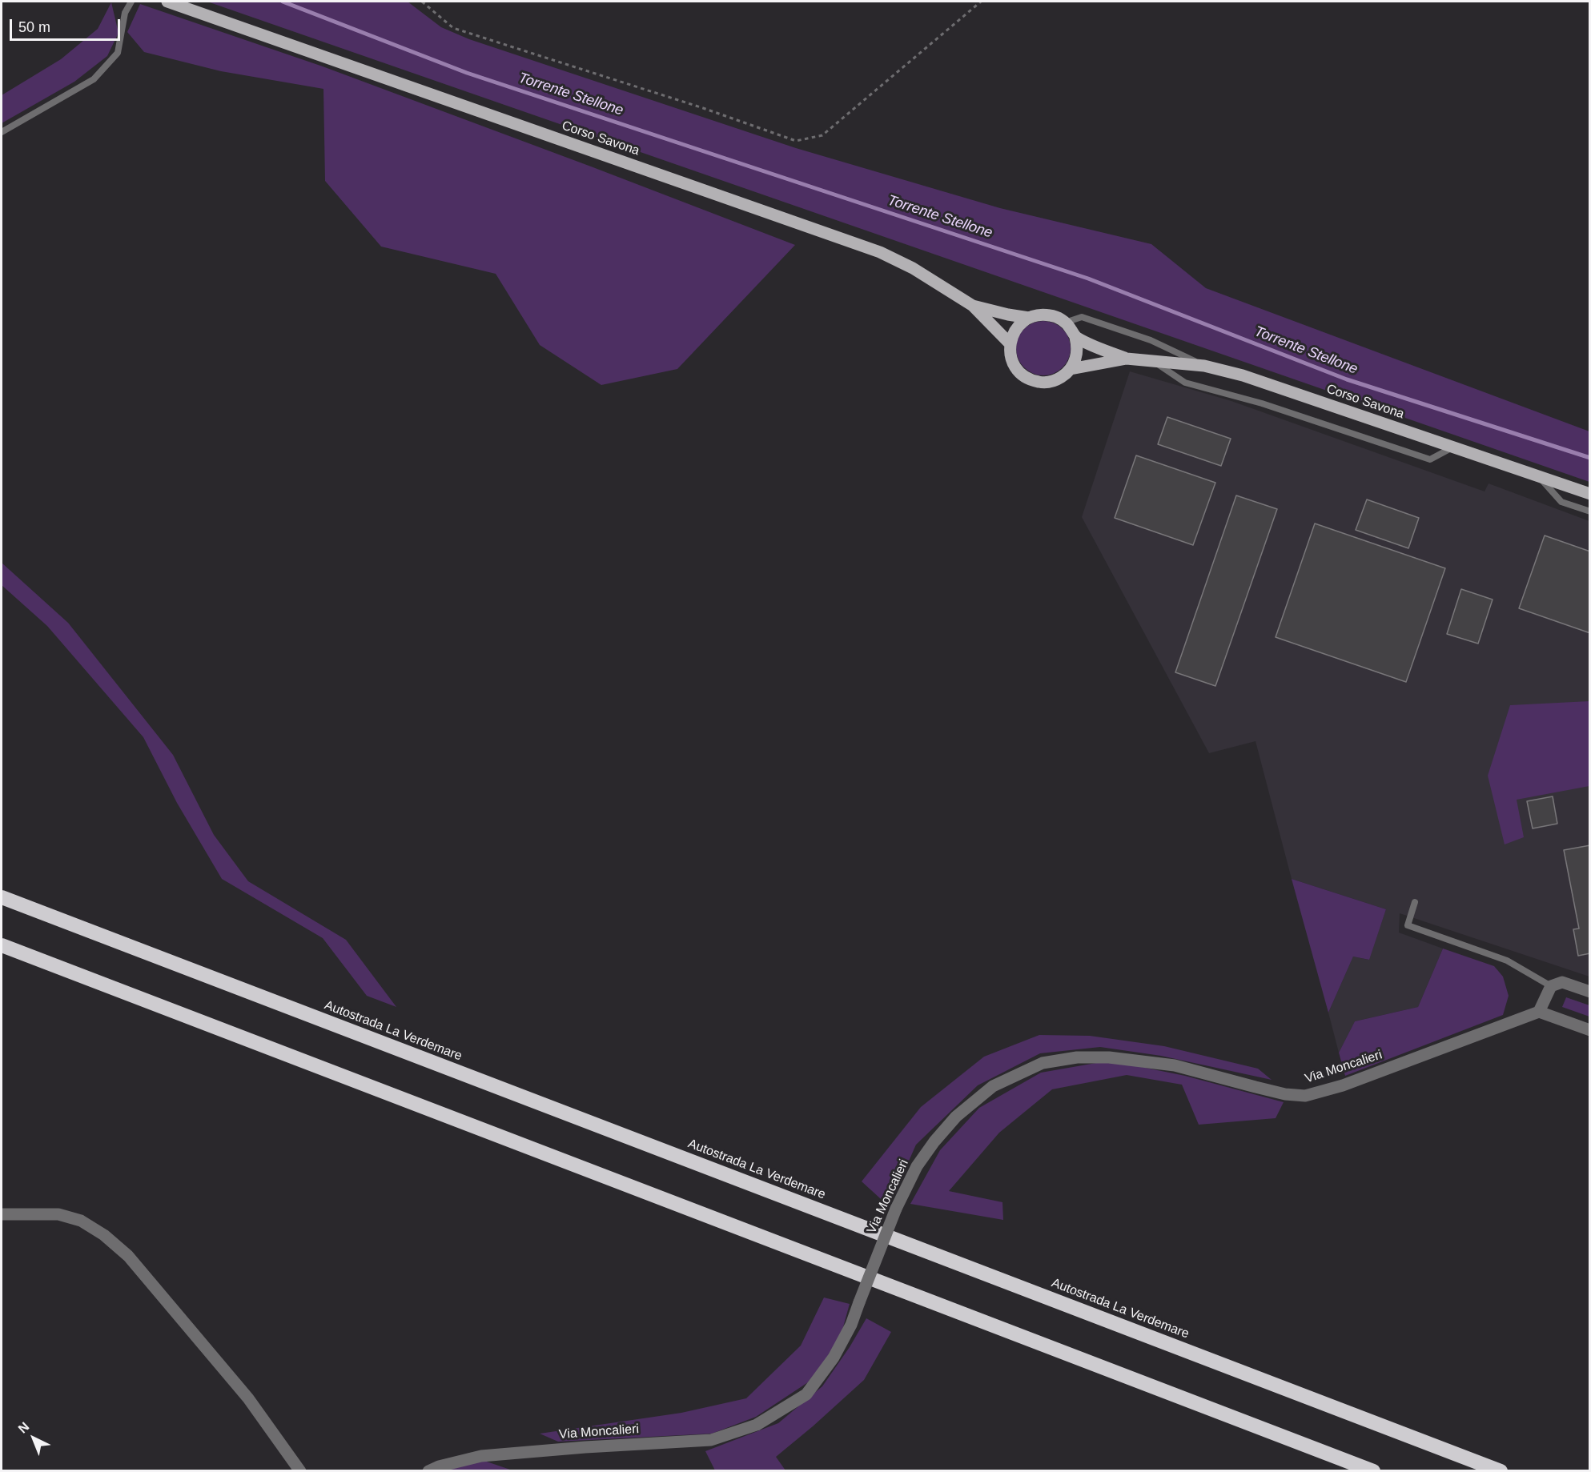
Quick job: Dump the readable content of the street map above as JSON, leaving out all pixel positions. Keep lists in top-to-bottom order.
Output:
{
  "streets": {
    "highway": ["Autostrada La Verdemare"],
    "main road": ["Corso Savona"],
    "street": ["Via Moncalieri"]
  },
  "water": ["Torrente Stellone"],
  "scale_bar": "50 m",
  "north": "top left"
}
